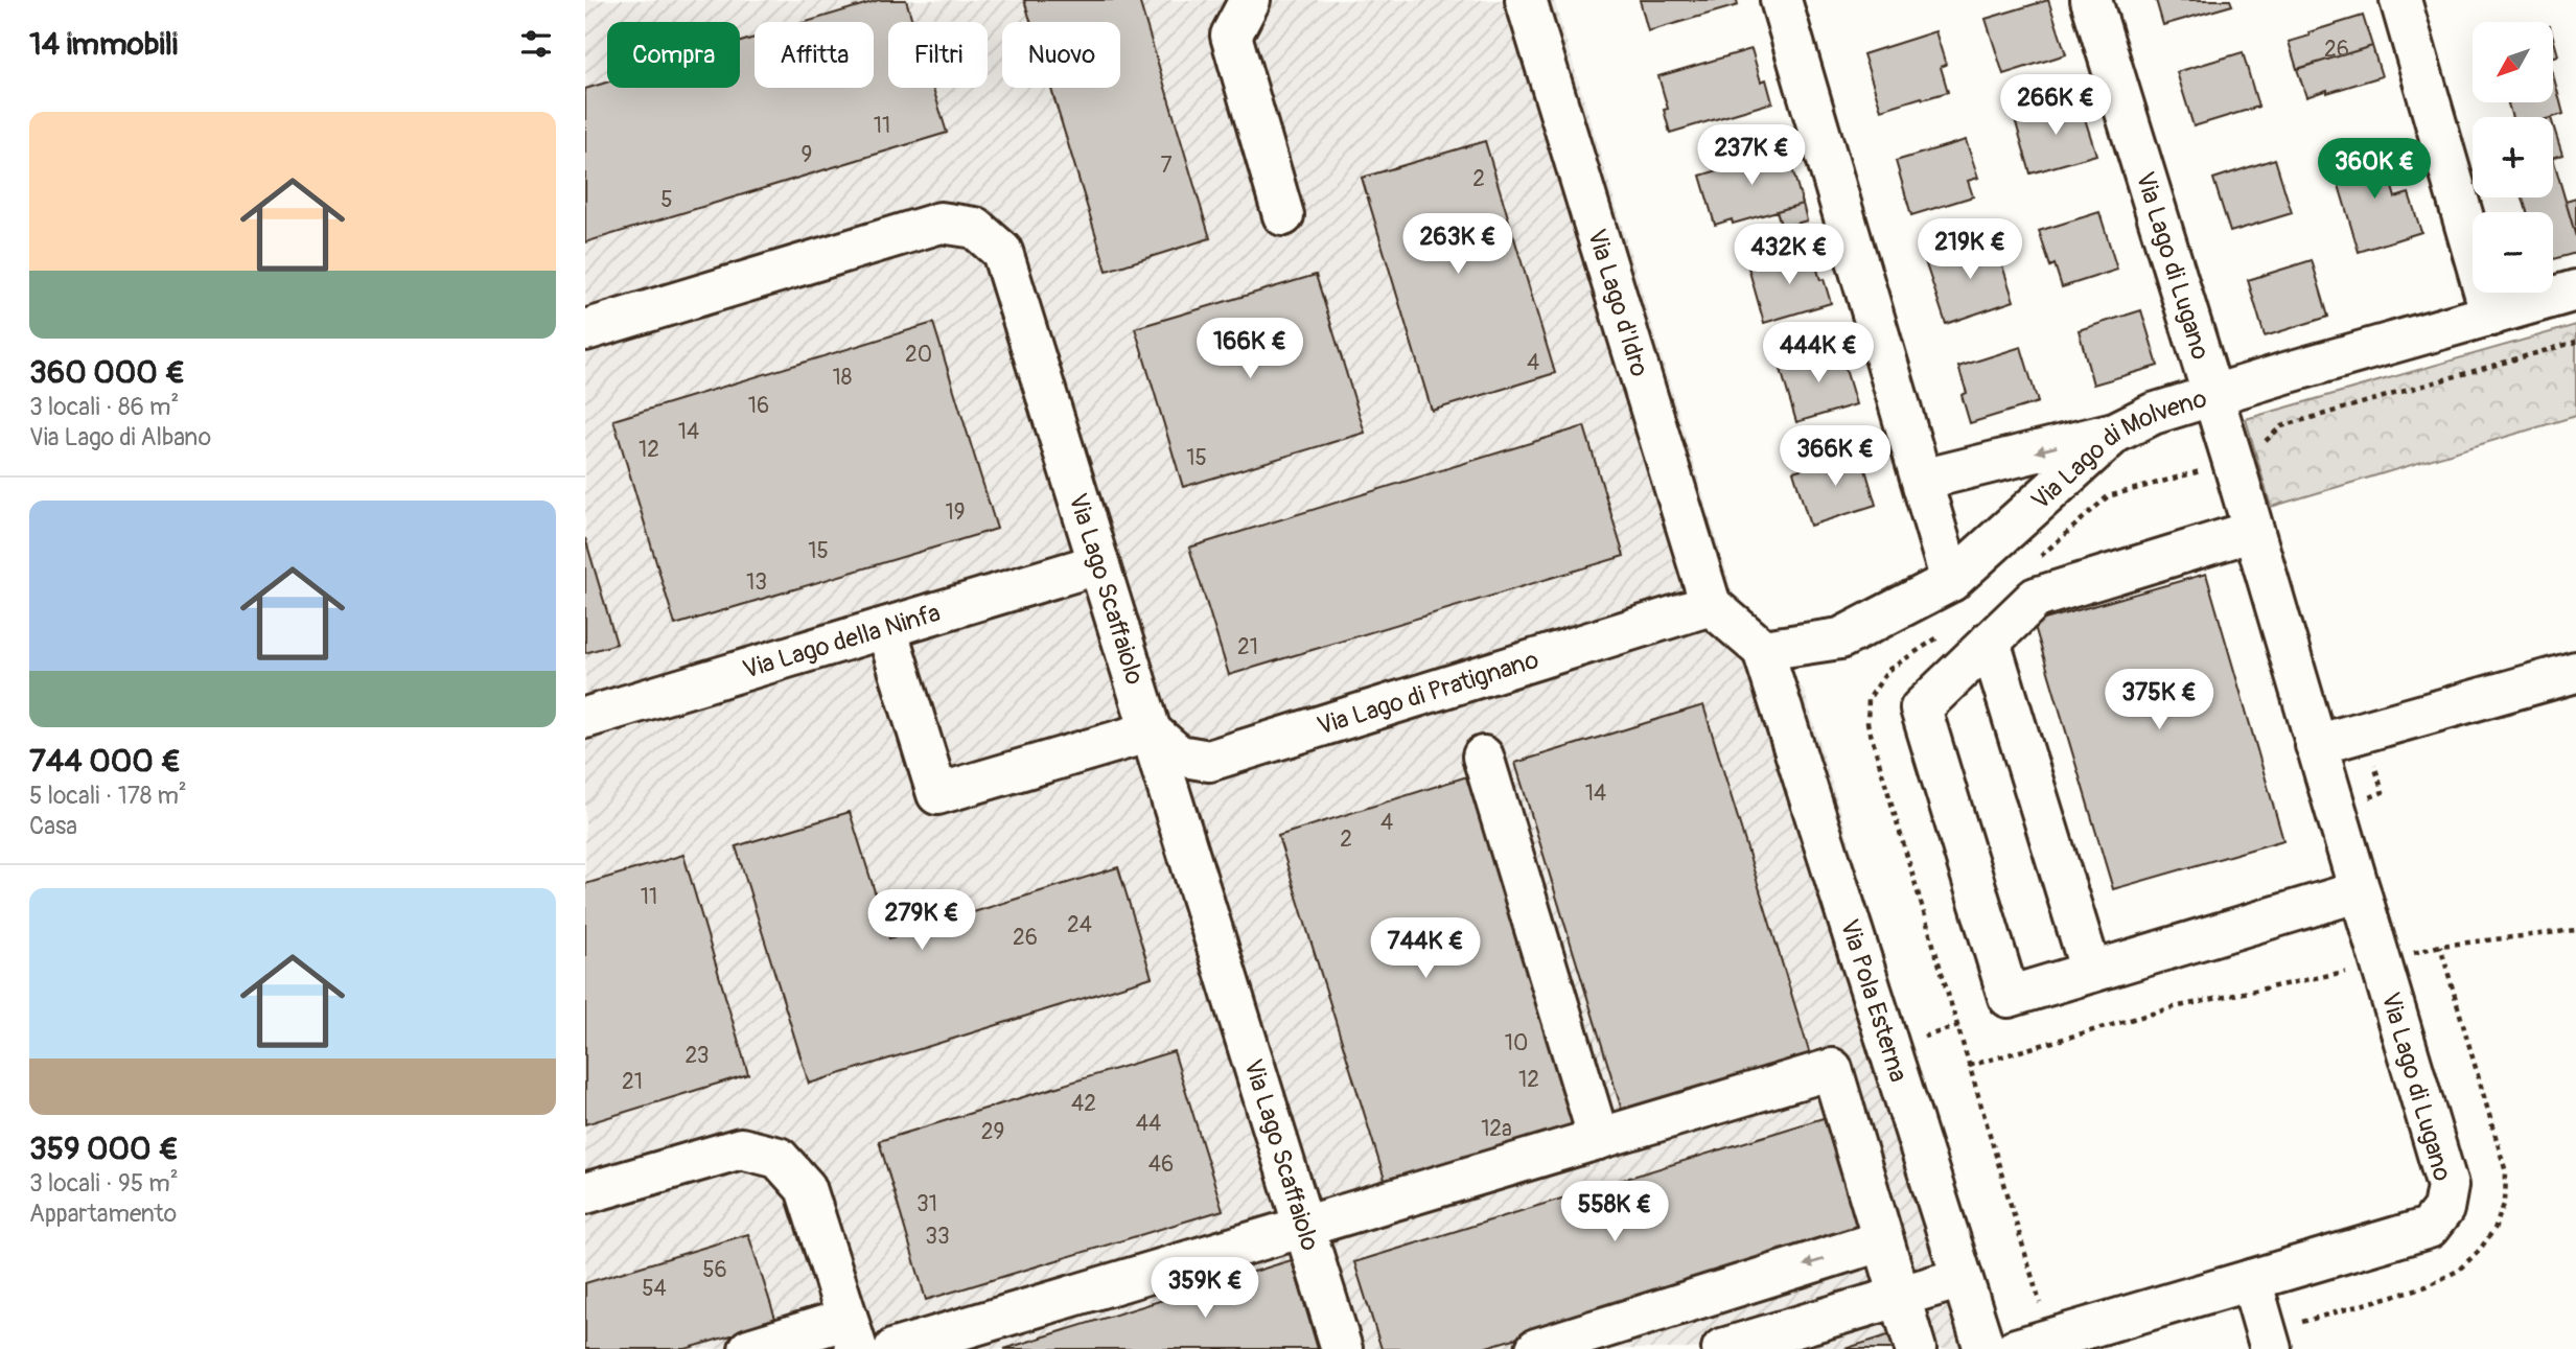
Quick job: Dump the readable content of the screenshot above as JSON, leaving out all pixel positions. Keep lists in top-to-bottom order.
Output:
{
  "streets": {
    "street": [
      "Via Lago di Lugano",
      "Via Lago d'Idro",
      "Via Lago di Molveno",
      "Via Lago Scaffaiolo",
      "Via Lago della Ninfa",
      "Via Lago di Pratignano",
      "Via Pola Esterna"
    ]
  },
  "crossings": [
    ["Via Lago di Lugano", "Via Lago di Molveno"],
    ["Via Lago d'Idro", "Via Lago di Pratignano"],
    ["Via Lago di Molveno", "Via Pola Esterna"],
    ["Via Lago Scaffaiolo", "Via Lago della Ninfa"],
    ["Via Lago Scaffaiolo", "Via Lago di Pratignano"]
  ],
  "house_numbers": [
    "26",
    "11",
    "9",
    "7",
    "2",
    "5",
    "20",
    "4",
    "18",
    "16",
    "14",
    "12",
    "15",
    "19",
    "15",
    "13",
    "21",
    "14",
    "4",
    "2",
    "11",
    "24",
    "26",
    "10",
    "23",
    "12",
    "21",
    "42",
    "44",
    "12a",
    "29",
    "46",
    "31",
    "33",
    "56",
    "54"
  ],
  "north": "bottom left",
  "page": {
    "heading": "14 immobili",
    "map_buttons": ["+", "−"],
    "chip": [
      "Compra",
      "Affitta",
      "Filtri",
      "Nuovo"
    ],
    "price": [
      "266K €",
      "237K €",
      "360K €",
      "263K €",
      "219K €",
      "432K €",
      "166K €",
      "444K €",
      "366K €",
      "375K €",
      "279K €",
      "744K €",
      "558K €",
      "359K €"
    ],
    "list": [
      {
        "name": "360 000 €",
        "note": "3 locali · 86 m² · Via Lago di Albano"
      },
      {
        "name": "744 000 €",
        "note": "5 locali · 178 m² · Casa"
      },
      {
        "name": "359 000 €",
        "note": "3 locali · 95 m² · Appartamento"
      }
    ]
  }
}
